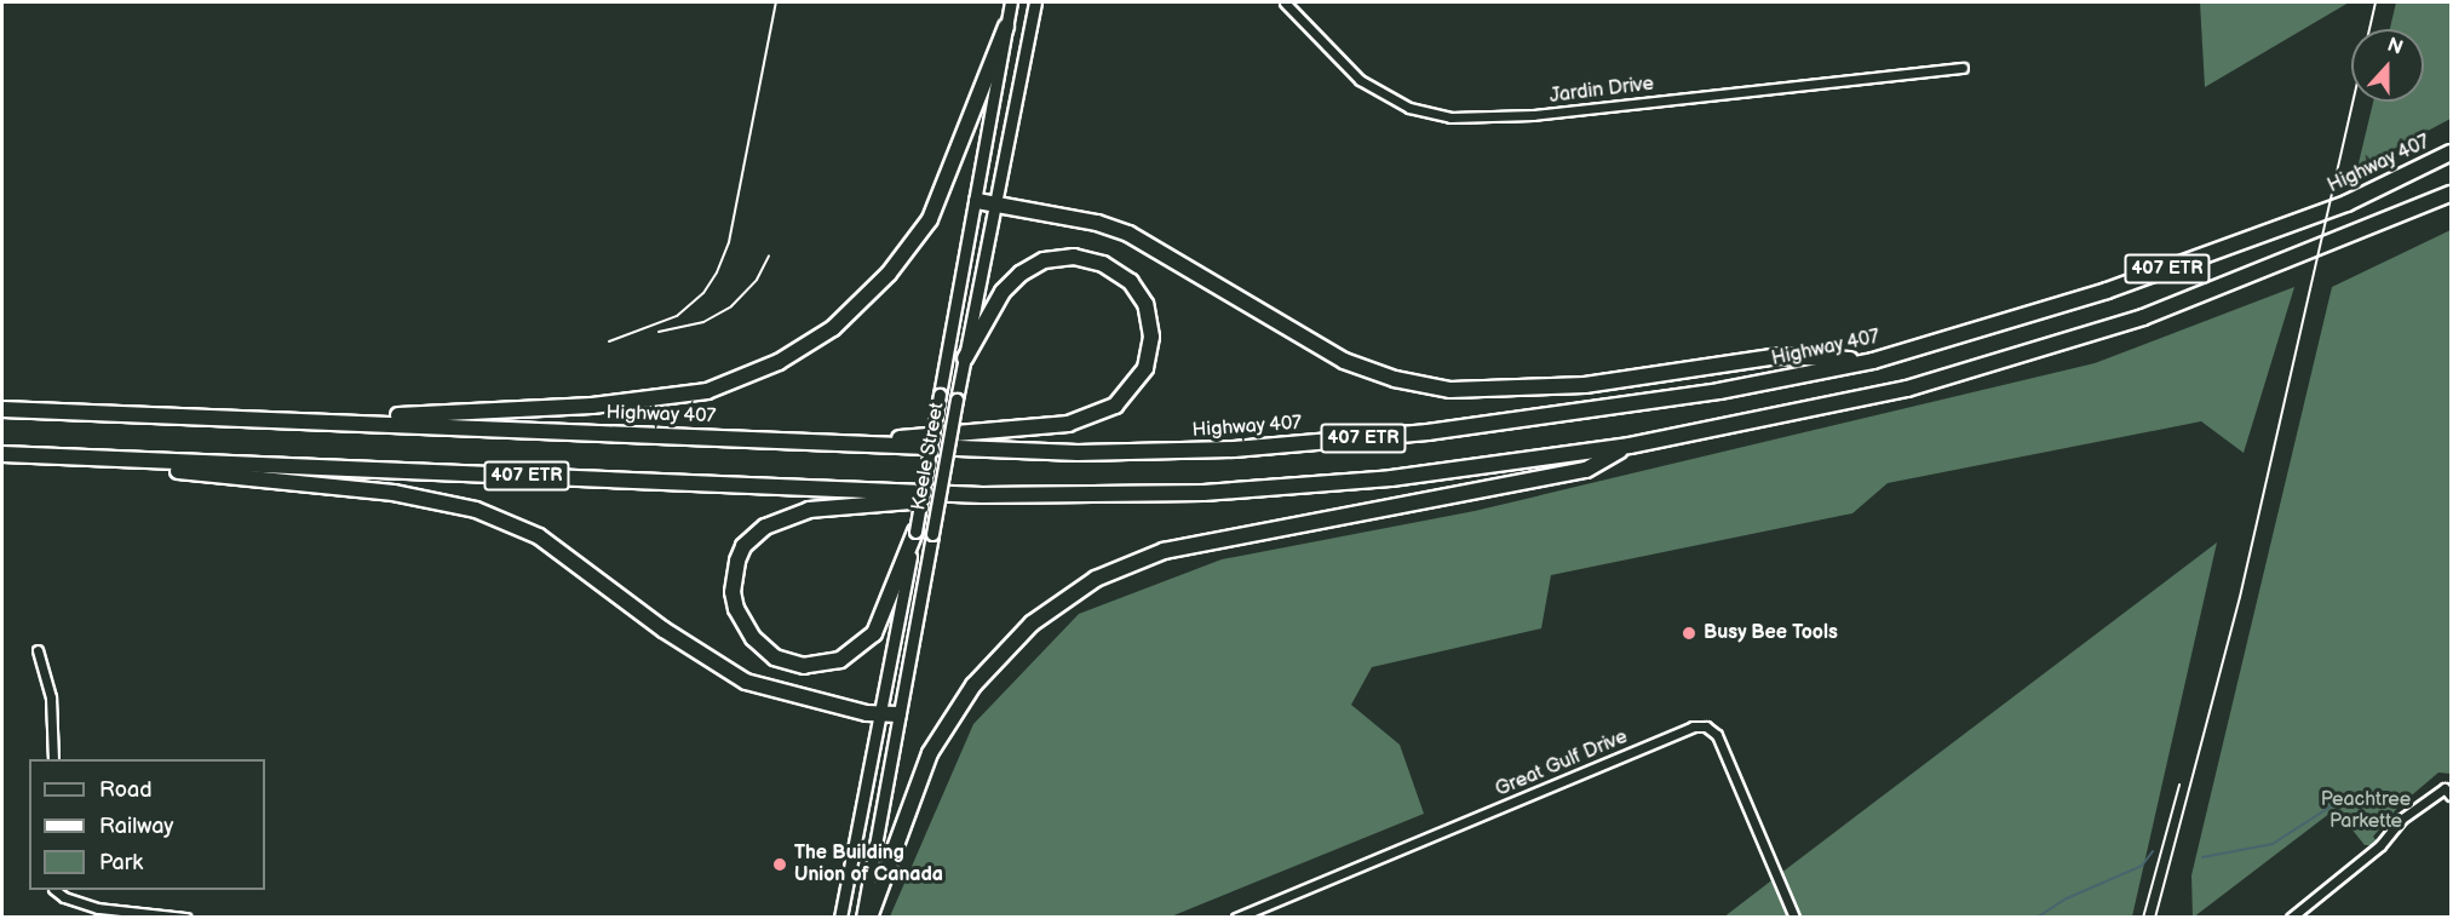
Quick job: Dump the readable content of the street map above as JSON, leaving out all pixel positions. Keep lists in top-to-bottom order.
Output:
{
  "streets": {
    "highway": ["Highway 407", "407 ETR"],
    "main road": ["Keele Street"],
    "street": ["Jardin Drive", "Great Gulf Drive"]
  },
  "parks": ["Peachtree Parkette"],
  "places": ["Busy Bee Tools", "The Building Union of Canada"],
  "legend": ["Road", "Railway", "Park"],
  "north": "top"
}
